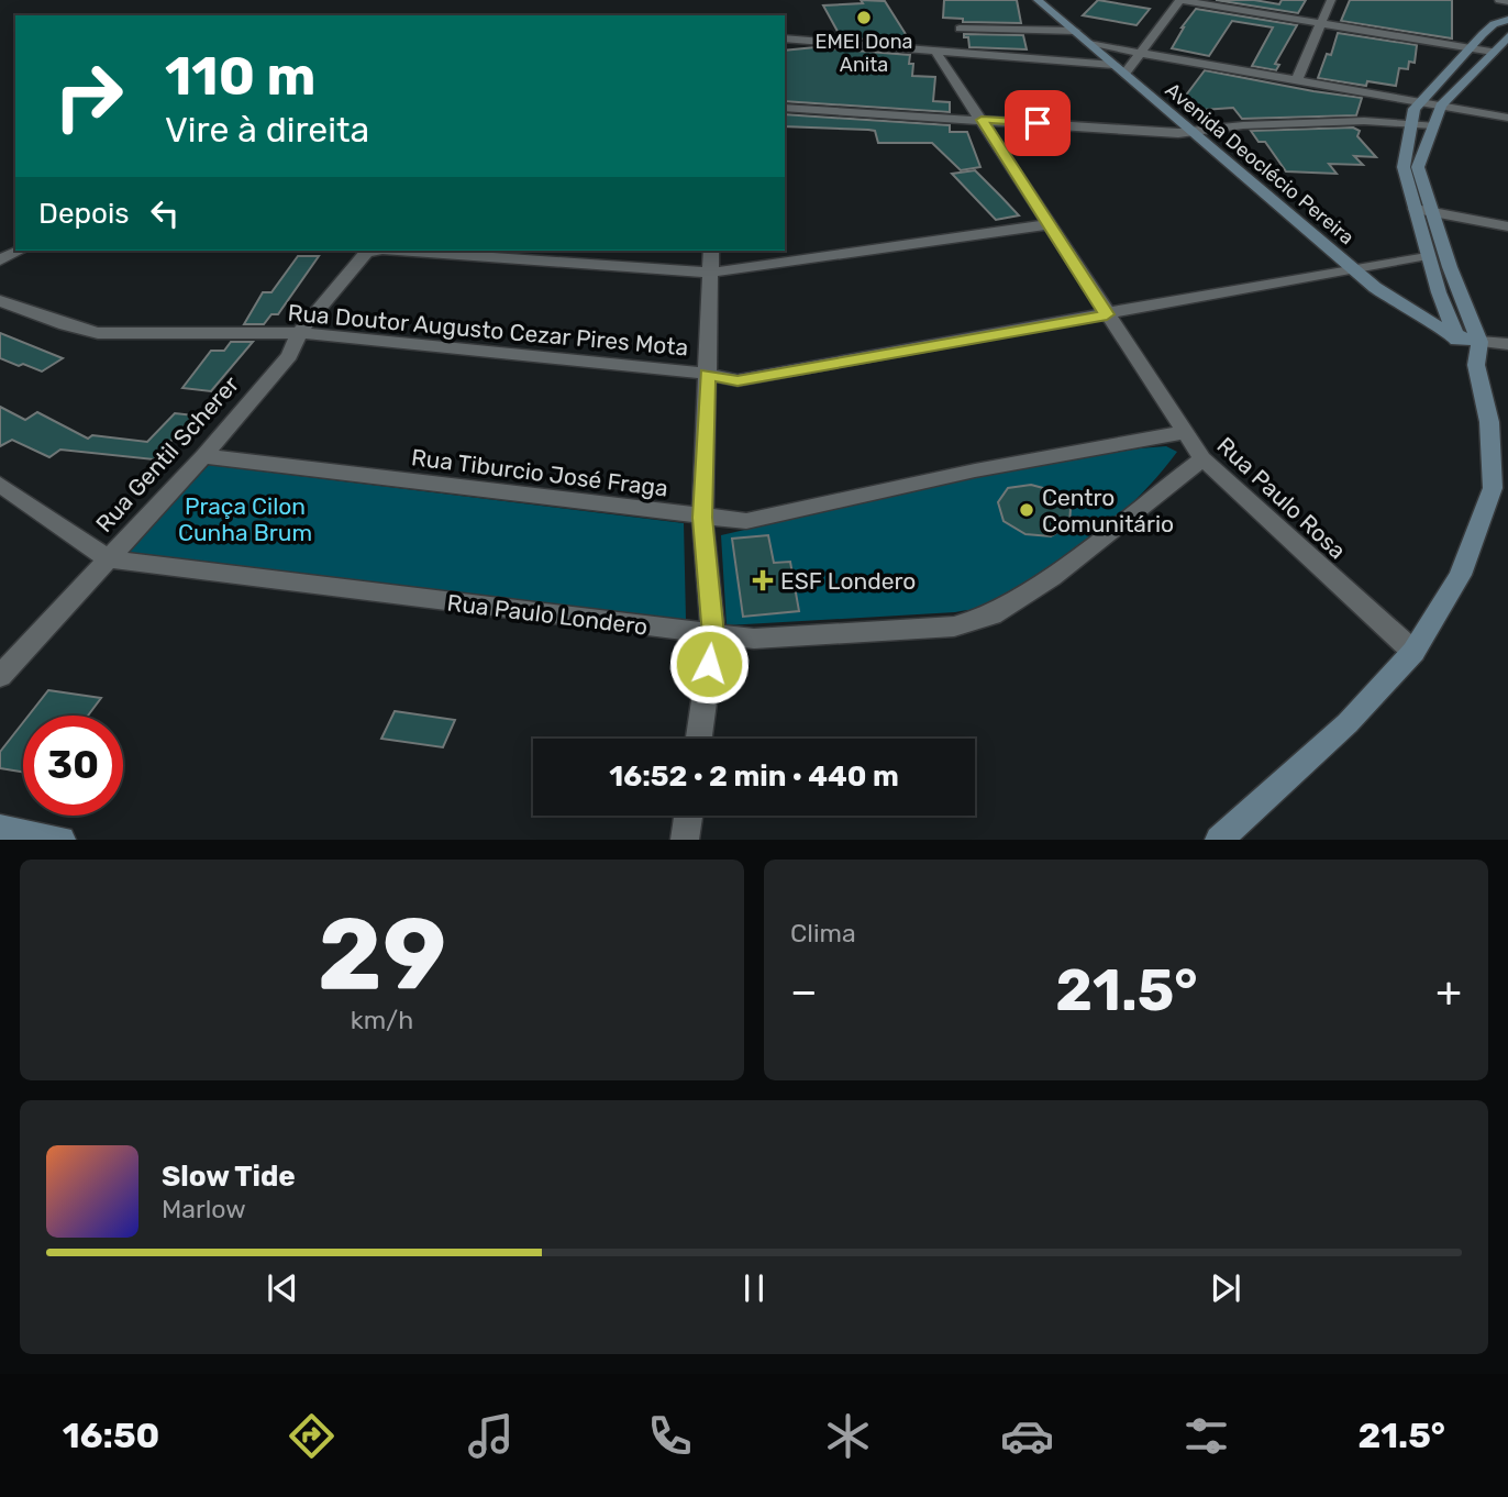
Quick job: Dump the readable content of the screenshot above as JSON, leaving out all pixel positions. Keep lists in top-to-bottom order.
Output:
{
  "streets": {
    "main road": ["Avenida Deoclécio Pereira"],
    "street": [
      "Rua Doutor Augusto Cezar Pires Mota",
      "Rua Gentil Scherer",
      "Rua Tiburcio José Fraga",
      "Rua Paulo Rosa",
      "Rua Paulo Londero"
    ]
  },
  "crossings": [
    ["Avenida Deoclécio Pereira", "Rua Doutor Augusto Cezar Pires Mota"],
    ["Rua Doutor Augusto Cezar Pires Mota", "Rua Gentil Scherer"],
    ["Rua Doutor Augusto Cezar Pires Mota", "Rua Paulo Rosa"],
    ["Rua Gentil Scherer", "Rua Tiburcio José Fraga"],
    ["Rua Gentil Scherer", "Rua Paulo Londero"],
    ["Rua Tiburcio José Fraga", "Rua Paulo Rosa"],
    ["Rua Paulo Rosa", "Rua Paulo Londero"]
  ],
  "parks": ["Praça Cilon Cunha Brum"],
  "places": {
    "other": ["EMEI Dona Anita", "Centro Comunitário"],
    "health": ["ESF Londero"]
  },
  "page": {
    "turn": ["110 m", "Vire à direita"],
    "then": "Depois",
    "limit": "30",
    "trip": "16:52 · 2 min · 440 m",
    "tile": [
      ["29", "km/h"],
      "Clima"
    ],
    "heat": ["−", "21.5°", "+"],
    "song": ["Slow Tide", "Marlow"],
    "tabs": ["16:50", "21.5°"]
  }
}
